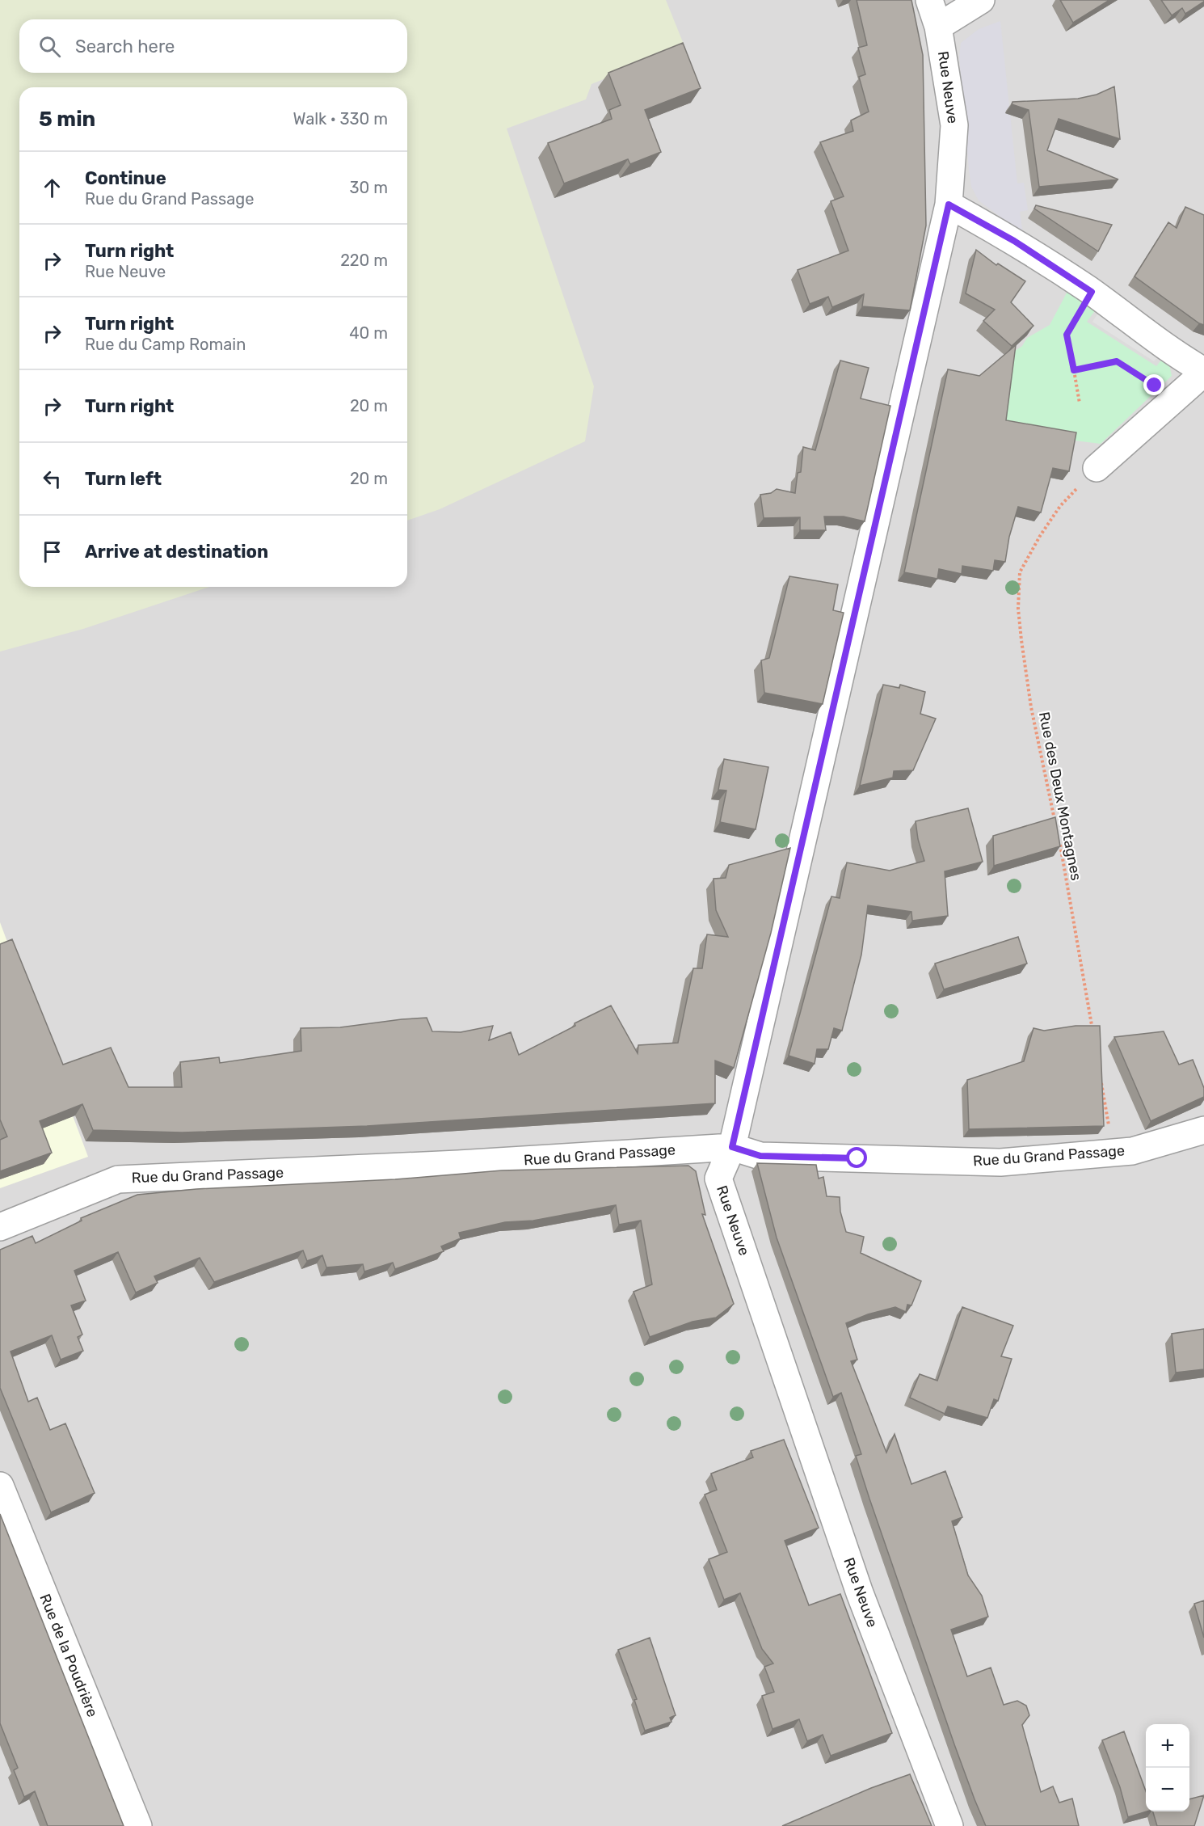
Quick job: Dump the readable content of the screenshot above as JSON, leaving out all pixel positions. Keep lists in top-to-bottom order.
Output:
{
  "streets": {
    "street": ["Rue Neuve", "Rue du Grand Passage", "Rue de la Poudrière"],
    "path": ["Rue des Deux Montagnes"]
  },
  "crossings": [
    ["Rue Neuve", "Rue du Grand Passage"]
  ],
  "page": {
    "search": "Search here",
    "heading": ["5 min", "Walk · 330 m"],
    "list": [
      ["Continue", "Rue du Grand Passage", "30 m"],
      ["Turn right", "Rue Neuve", "220 m"],
      ["Turn right", "Rue du Camp Romain", "40 m"],
      ["Turn right", "20 m"],
      ["Turn left", "20 m"],
      "Arrive at destination"
    ],
    "map_buttons": ["+", "−"]
  }
}
